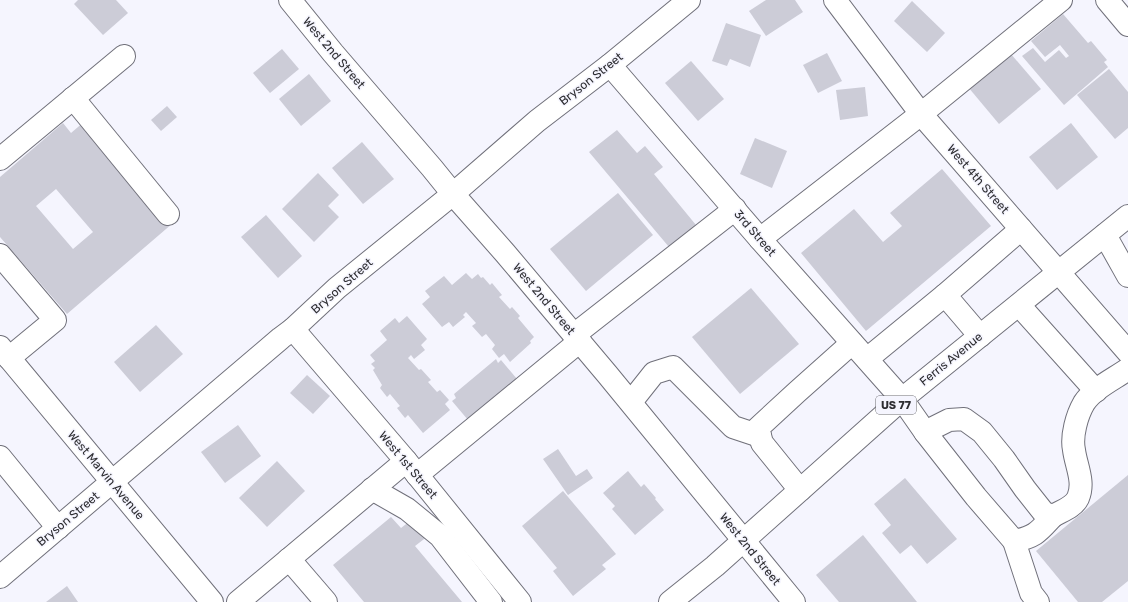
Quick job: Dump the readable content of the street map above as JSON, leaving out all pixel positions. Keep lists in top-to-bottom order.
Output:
{
  "streets": {
    "street": [
      "West 2nd Street",
      "Bryson Street",
      "West 4th Street",
      "3rd Street",
      "Ferris Avenue",
      "US 77",
      "West 1st Street",
      "West Marvin Avenue"
    ]
  },
  "crossings": [
    ["West 2nd Street", "Bryson Street"],
    ["West 2nd Street", "Ferris Avenue"],
    ["Bryson Street", "3rd Street"],
    ["Bryson Street", "West 1st Street"],
    ["Bryson Street", "West Marvin Avenue"],
    ["West 4th Street", "Ferris Avenue"],
    ["3rd Street", "Ferris Avenue"]
  ]
}
